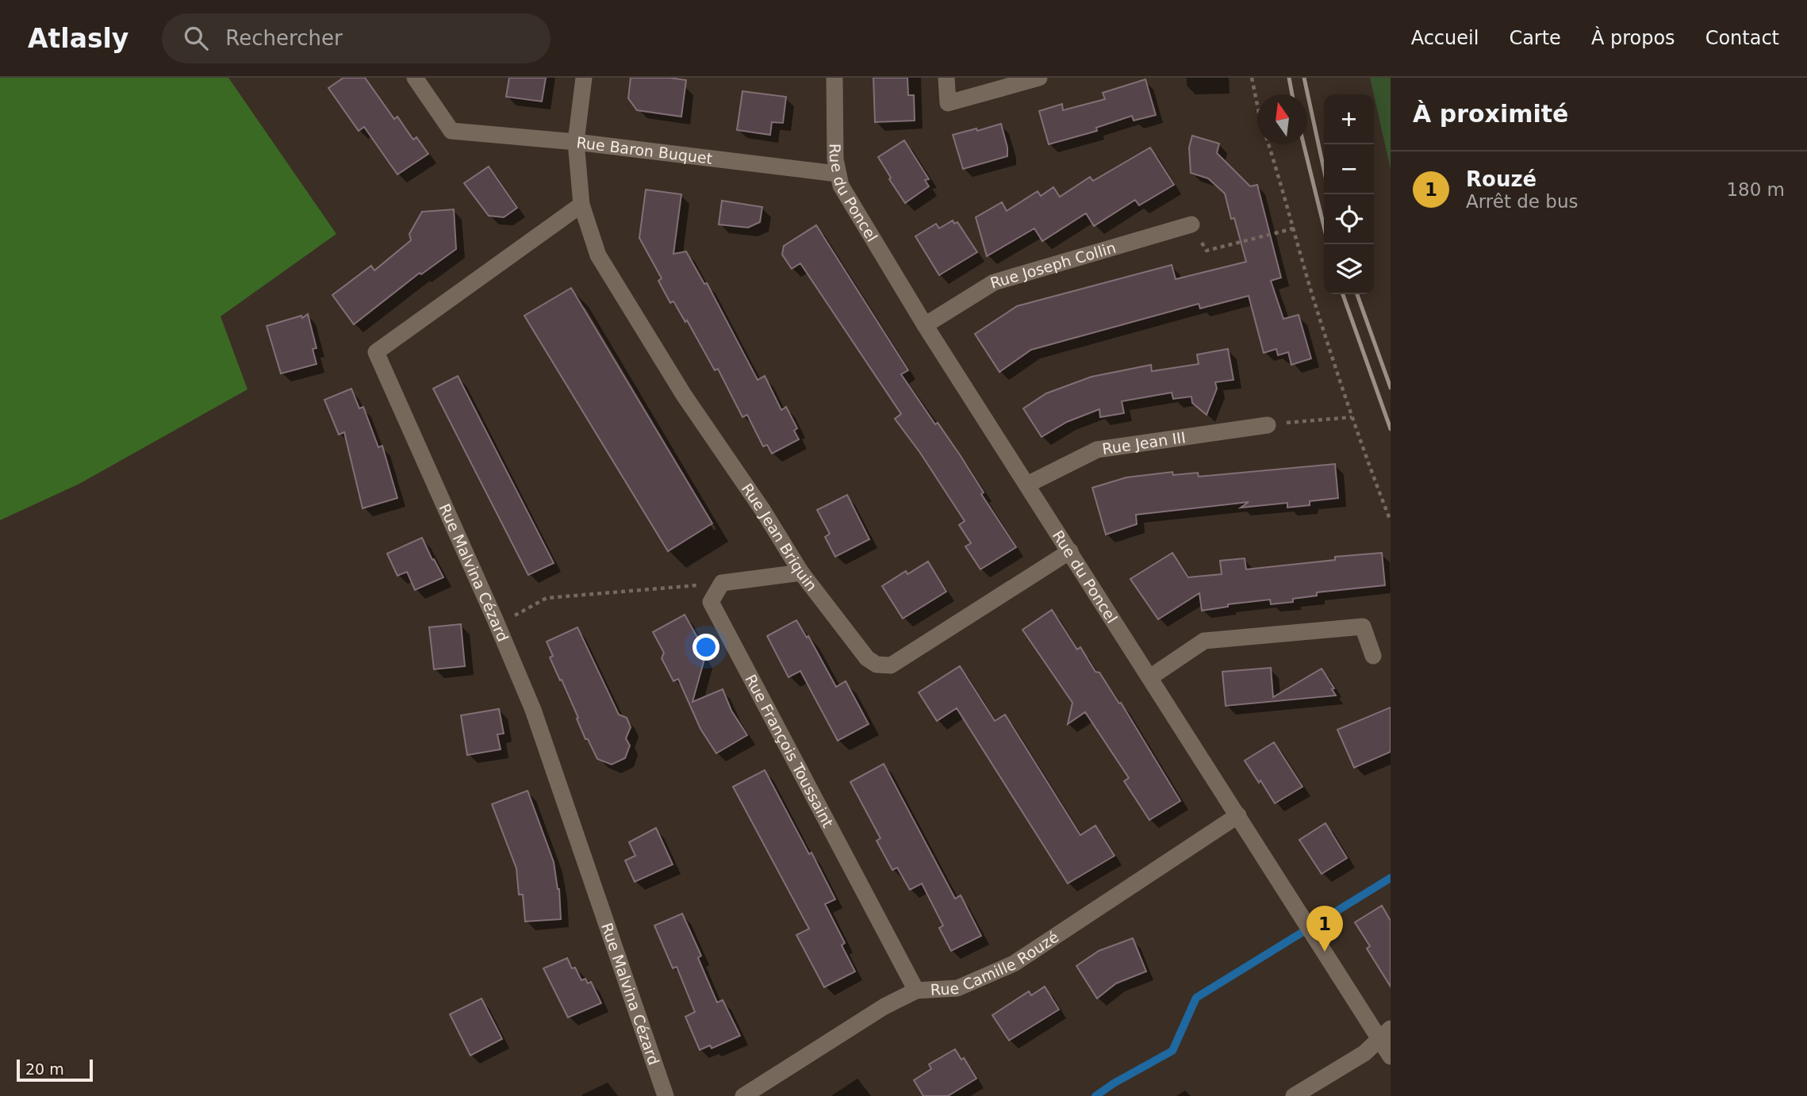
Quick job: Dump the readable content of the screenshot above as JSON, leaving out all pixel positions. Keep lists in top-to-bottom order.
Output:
{
  "streets": {
    "street": [
      "Rue Baron Buquet",
      "Rue du Poncel",
      "Rue Joseph Collin",
      "Rue Jean III",
      "Rue Jean Briquin",
      "Rue Malvina Cézard",
      "Rue François Toussaint",
      "Rue Camille Rouzé"
    ]
  },
  "crossings": [
    ["Rue Baron Buquet", "Rue du Poncel"],
    ["Rue du Poncel", "Rue Joseph Collin"],
    ["Rue du Poncel", "Rue Jean III"],
    ["Rue du Poncel", "Rue Jean Briquin"],
    ["Rue du Poncel", "Rue Camille Rouzé"],
    ["Rue Jean Briquin", "Rue Malvina Cézard"],
    ["Rue François Toussaint", "Rue Camille Rouzé"]
  ],
  "scale_bar": "20 m",
  "north": "top",
  "page": {
    "header": "Atlasly",
    "search": "Rechercher",
    "nav": [
      "Accueil",
      "Carte",
      "À propos",
      "Contact"
    ],
    "heading": "À proximité",
    "map_buttons": ["+", "−"],
    "list": [
      {
        "mark": "1",
        "name": "Rouzé",
        "note": "Arrêt de bus",
        "value": "180 m"
      }
    ],
    "pins": "1",
    "scale": "20 m"
  }
}
